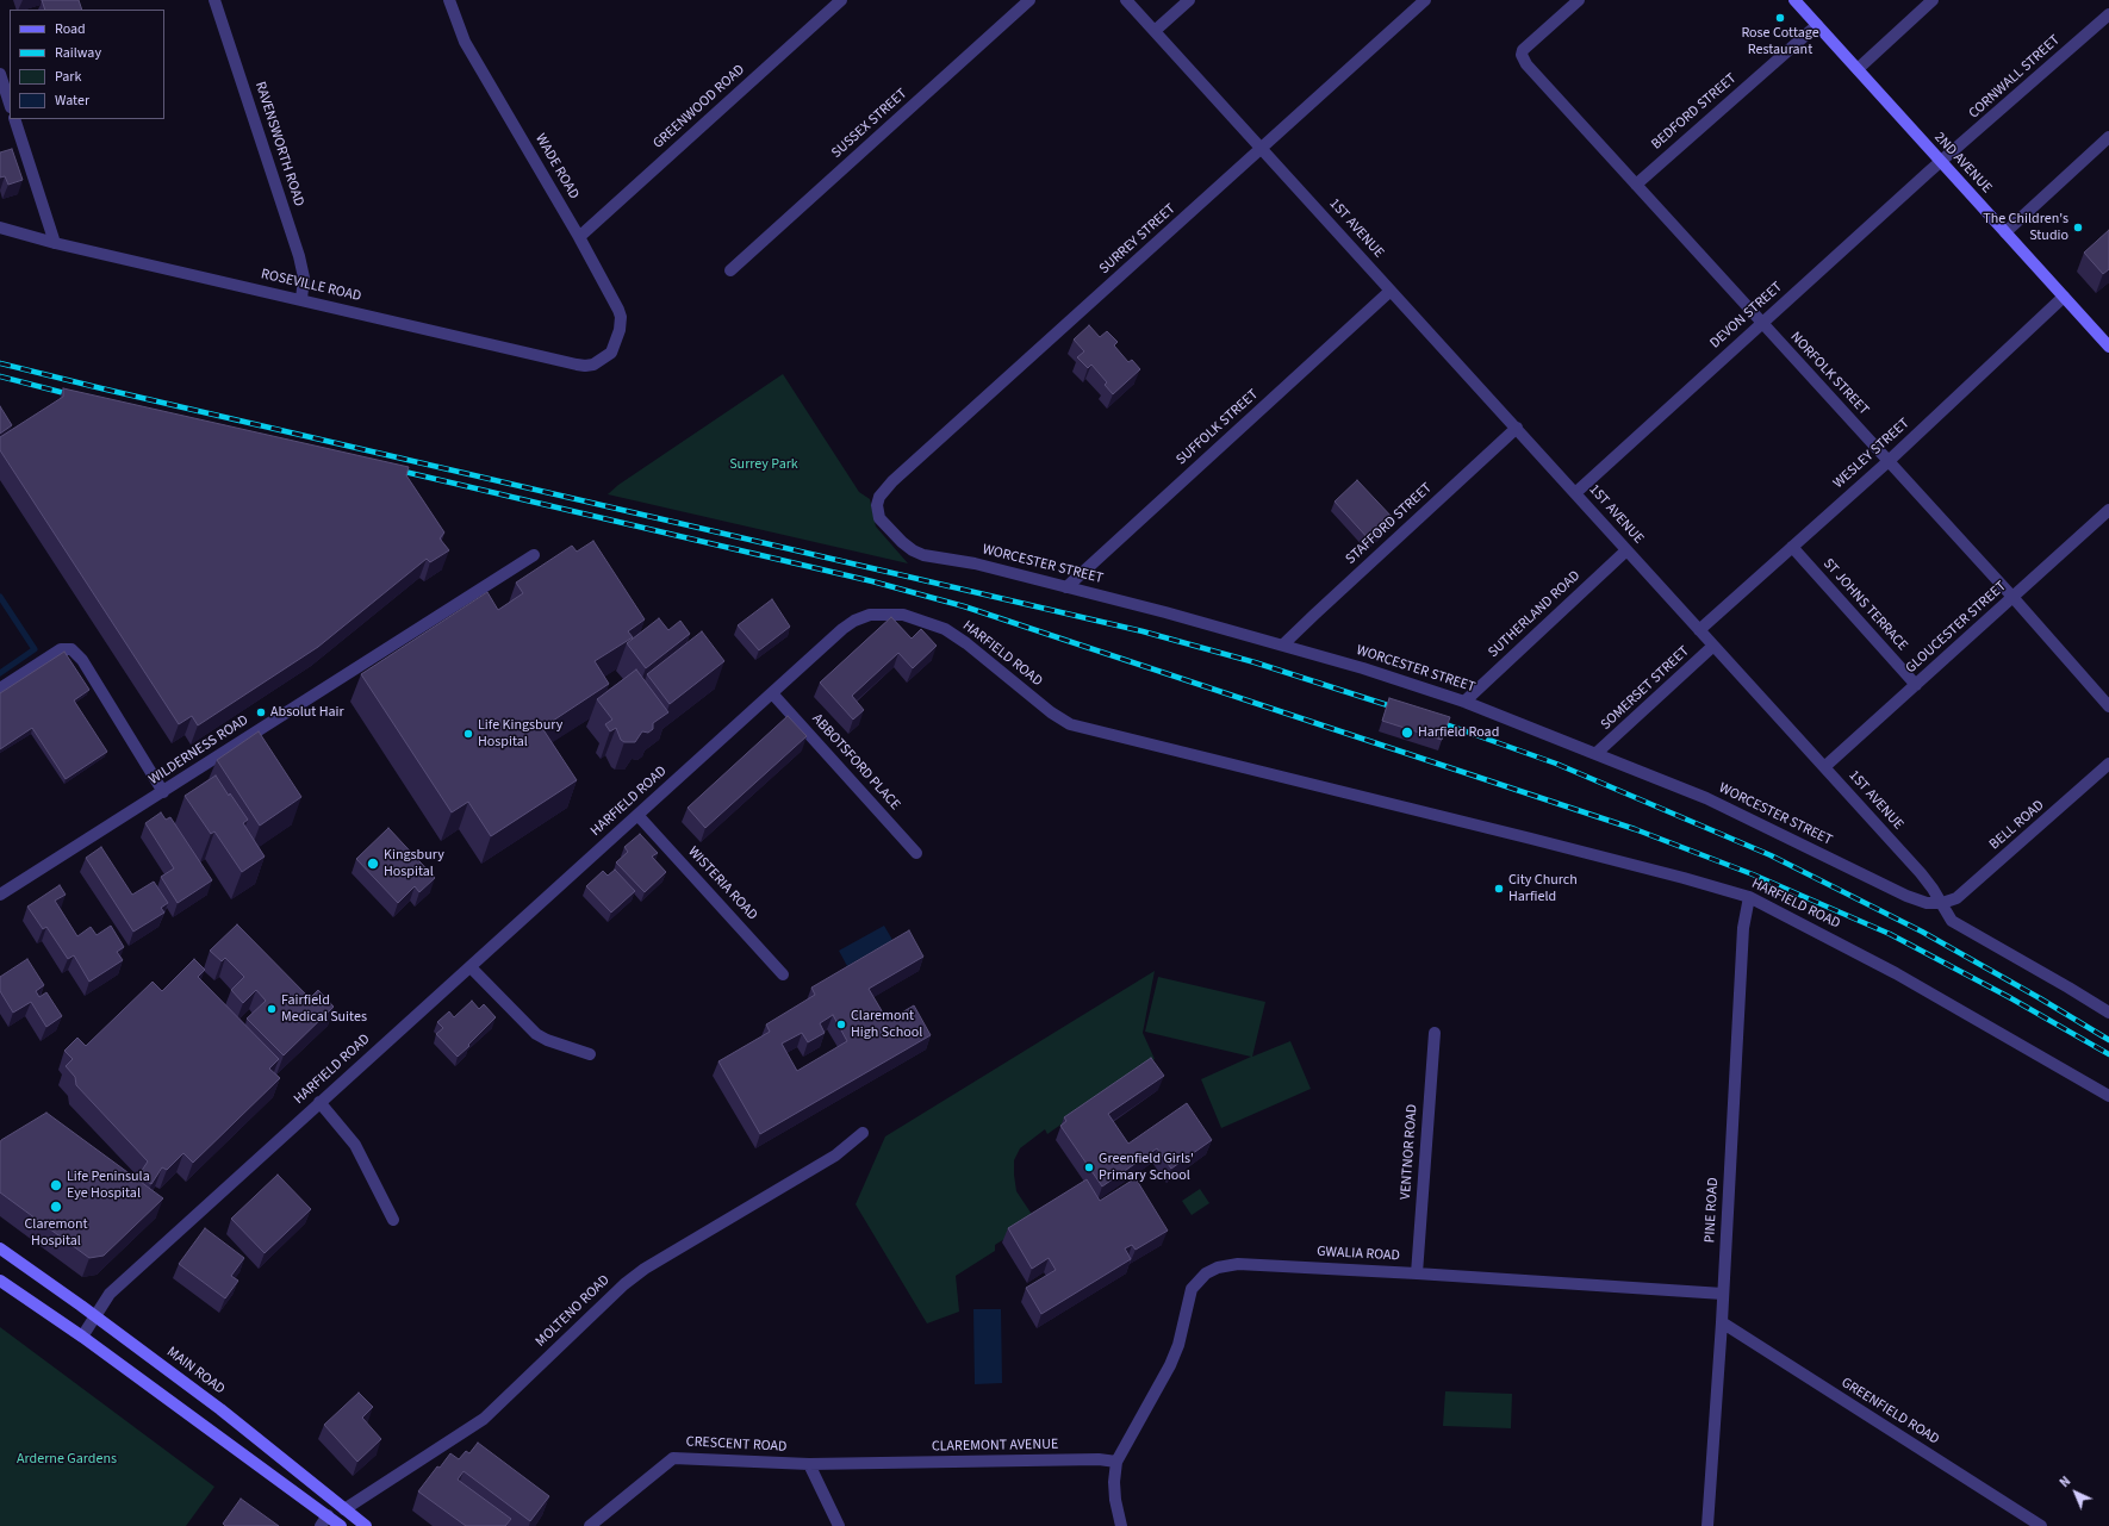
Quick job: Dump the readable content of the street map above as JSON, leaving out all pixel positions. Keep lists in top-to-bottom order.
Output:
{
  "streets": {
    "main road": ["2ND AVENUE", "MAIN ROAD"],
    "street": [
      "CORNWALL STREET",
      "GREENWOOD ROAD",
      "BEDFORD STREET",
      "SUSSEX STREET",
      "RAVENSWORTH ROAD",
      "WADE ROAD",
      "1ST AVENUE",
      "SURREY STREET",
      "ROSEVILLE ROAD",
      "DEVON STREET",
      "NORFOLK STREET",
      "SUFFOLK STREET",
      "WESLEY STREET",
      "STAFFORD STREET",
      "WORCESTER STREET",
      "ST JOHNS TERRACE",
      "SUTHERLAND ROAD",
      "GLOUCESTER STREET",
      "HARFIELD ROAD",
      "SOMERSET STREET",
      "WILDERNESS ROAD",
      "ABBOTSFORD PLACE",
      "BELL ROAD",
      "WISTERIA ROAD",
      "VENTNOR ROAD",
      "PINE ROAD",
      "GWALIA ROAD",
      "MOLTENO ROAD",
      "GREENFIELD ROAD",
      "CRESCENT ROAD",
      "CLAREMONT AVENUE"
    ]
  },
  "crossings": [
    ["CORNWALL STREET", "2ND AVENUE"],
    ["CORNWALL STREET", "DEVON STREET"],
    ["GREENWOOD ROAD", "WADE ROAD"],
    ["BEDFORD STREET", "2ND AVENUE"],
    ["BEDFORD STREET", "NORFOLK STREET"],
    ["RAVENSWORTH ROAD", "ROSEVILLE ROAD"],
    ["2ND AVENUE", "DEVON STREET"],
    ["2ND AVENUE", "WESLEY STREET"],
    ["WADE ROAD", "ROSEVILLE ROAD"],
    ["1ST AVENUE", "SURREY STREET"],
    ["1ST AVENUE", "DEVON STREET"],
    ["1ST AVENUE", "SUFFOLK STREET"],
    ["1ST AVENUE", "WESLEY STREET"],
    ["1ST AVENUE", "STAFFORD STREET"],
    ["1ST AVENUE", "WORCESTER STREET"],
    ["1ST AVENUE", "SUTHERLAND ROAD"],
    ["1ST AVENUE", "GLOUCESTER STREET"],
    ["1ST AVENUE", "SOMERSET STREET"],
    ["1ST AVENUE", "BELL ROAD"],
    ["SURREY STREET", "WORCESTER STREET"],
    ["DEVON STREET", "NORFOLK STREET"],
    ["NORFOLK STREET", "WESLEY STREET"],
    ["NORFOLK STREET", "GLOUCESTER STREET"],
    ["SUFFOLK STREET", "WORCESTER STREET"],
    ["WESLEY STREET", "ST JOHNS TERRACE"],
    ["STAFFORD STREET", "WORCESTER STREET"],
    ["WORCESTER STREET", "SUTHERLAND ROAD"],
    ["WORCESTER STREET", "SOMERSET STREET"],
    ["WORCESTER STREET", "BELL ROAD"],
    ["ST JOHNS TERRACE", "GLOUCESTER STREET"],
    ["HARFIELD ROAD", "ABBOTSFORD PLACE"],
    ["HARFIELD ROAD", "WISTERIA ROAD"],
    ["HARFIELD ROAD", "PINE ROAD"],
    ["HARFIELD ROAD", "MAIN ROAD"],
    ["VENTNOR ROAD", "GWALIA ROAD"],
    ["PINE ROAD", "GWALIA ROAD"],
    ["PINE ROAD", "GREENFIELD ROAD"],
    ["GWALIA ROAD", "CLAREMONT AVENUE"],
    ["MOLTENO ROAD", "MAIN ROAD"],
    ["CRESCENT ROAD", "CLAREMONT AVENUE"]
  ],
  "parks": ["Surrey Park", "Arderne Gardens"],
  "places": [
    "Rose Cottage Restaurant",
    "The Children's Studio",
    "Absolut Hair",
    "Harfield Road",
    "Life Kingsbury Hospital",
    "Kingsbury Hospital",
    "City Church Harfield",
    "Fairfield Medical Suites",
    "Claremont High School",
    "Greenfield Girls' Primary School",
    "Life Peninsula Eye Hospital",
    "Claremont Hospital"
  ],
  "legend": [
    "Road",
    "Railway",
    "Park",
    "Water"
  ],
  "north": "top left"
}
